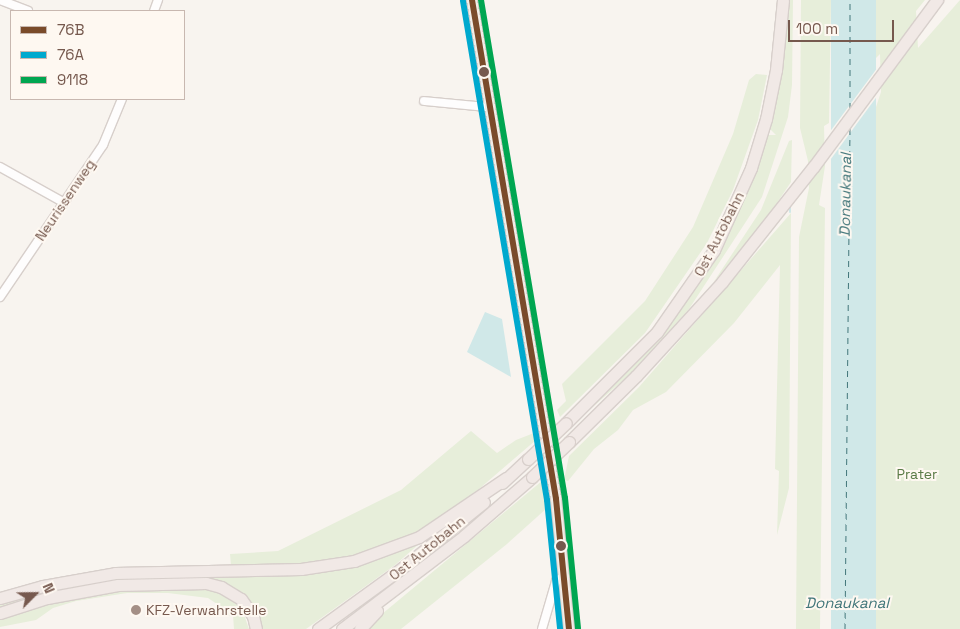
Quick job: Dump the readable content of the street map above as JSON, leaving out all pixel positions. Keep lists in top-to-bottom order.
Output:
{
  "streets": {
    "highway": ["Ost Autobahn"],
    "street": ["Neurissenweg"]
  },
  "water": ["Donaukanal"],
  "parks": ["Prater"],
  "places": ["KFZ-Verwahrstelle"],
  "lines": ["transit line 76B", "transit line 9118", "transit line 76A"],
  "legend": ["76B", "76A", "9118"],
  "scale_bar": "100 m",
  "north": "top right"
}
